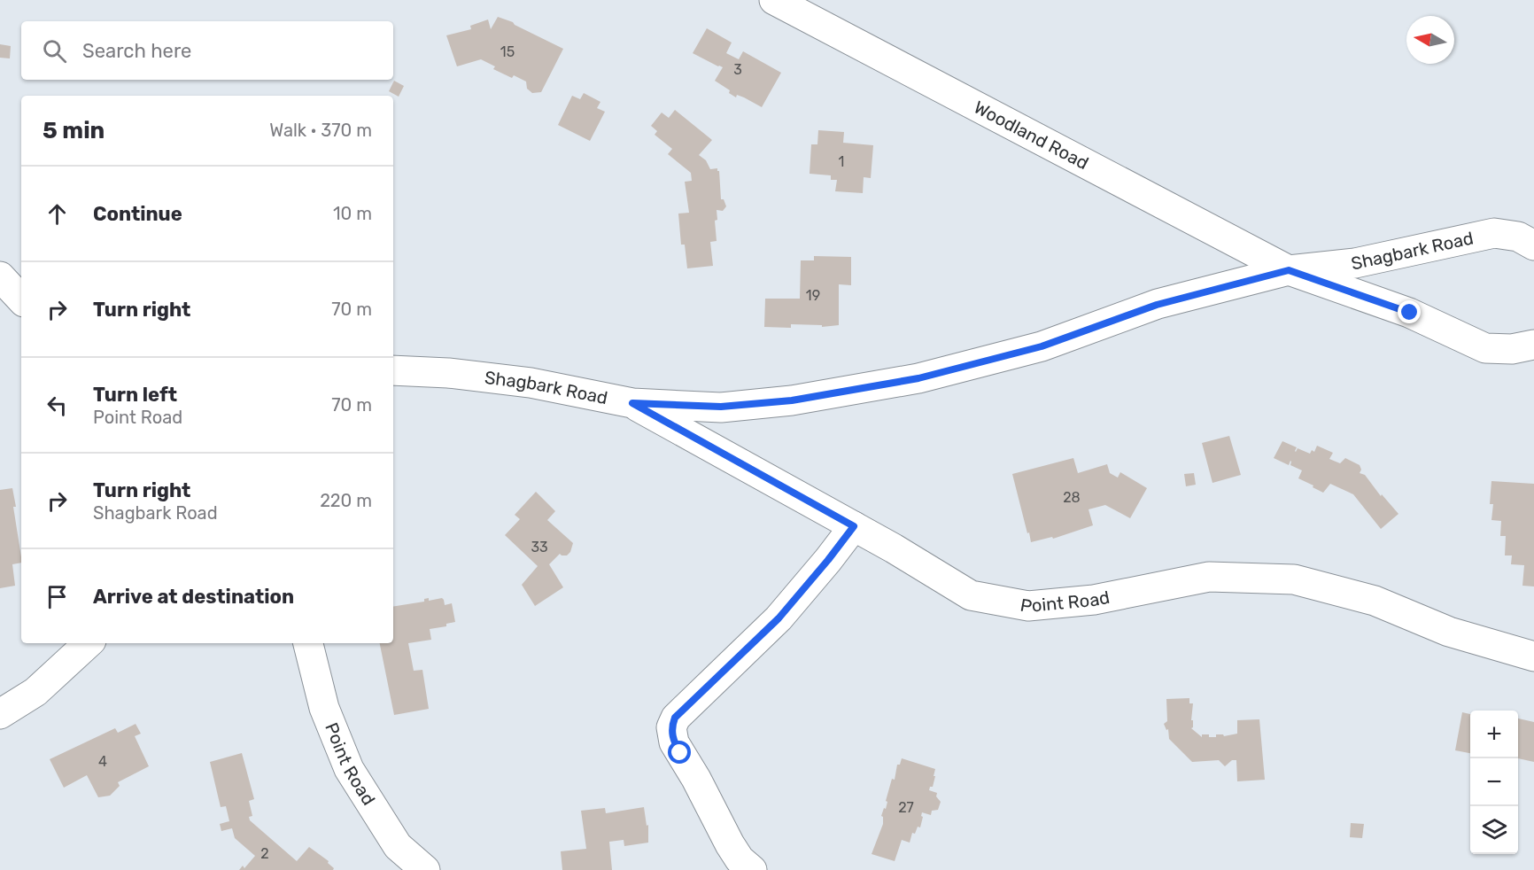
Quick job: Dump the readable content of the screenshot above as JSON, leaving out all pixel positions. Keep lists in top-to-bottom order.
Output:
{
  "streets": {
    "street": ["Woodland Road", "Shagbark Road", "Point Road"]
  },
  "crossings": [
    ["Woodland Road", "Shagbark Road"],
    ["Shagbark Road", "Point Road"]
  ],
  "house_numbers": [
    "15",
    "3",
    "1",
    "19",
    "28",
    "33",
    "4",
    "27",
    "2"
  ],
  "north": "left",
  "page": {
    "search": "Search here",
    "heading": ["5 min", "Walk · 370 m"],
    "list": [
      ["Continue", "10 m"],
      ["Turn right", "70 m"],
      ["Turn left", "Point Road", "70 m"],
      ["Turn right", "Shagbark Road", "220 m"],
      "Arrive at destination"
    ],
    "map_buttons": ["+", "−"]
  }
}
